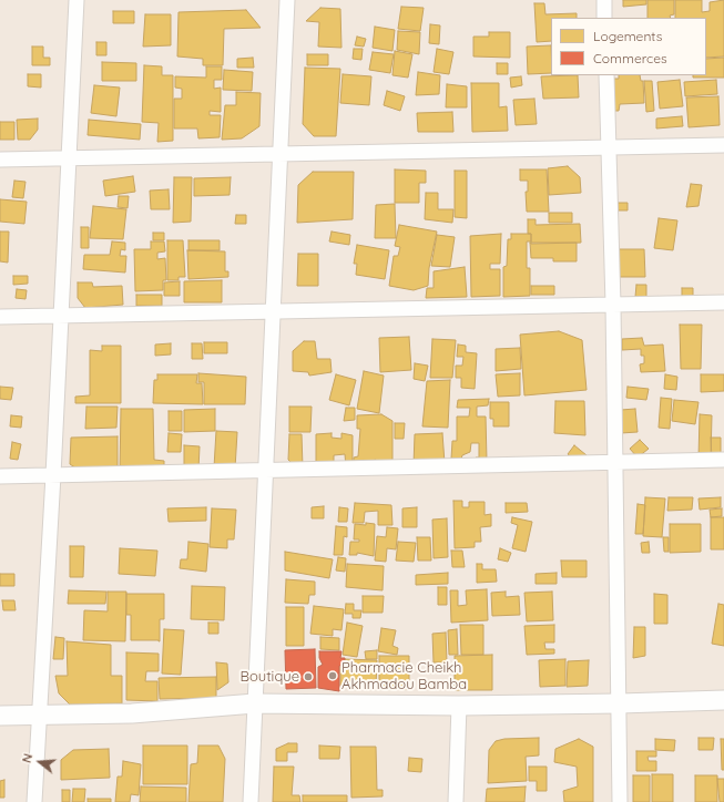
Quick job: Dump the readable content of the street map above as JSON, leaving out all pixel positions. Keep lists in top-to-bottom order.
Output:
{
  "places": ["Pharmacie Cheikh Akhmadou Bamba", "Boutique"],
  "legend": ["Logements", "Commerces"],
  "north": "left"
}
